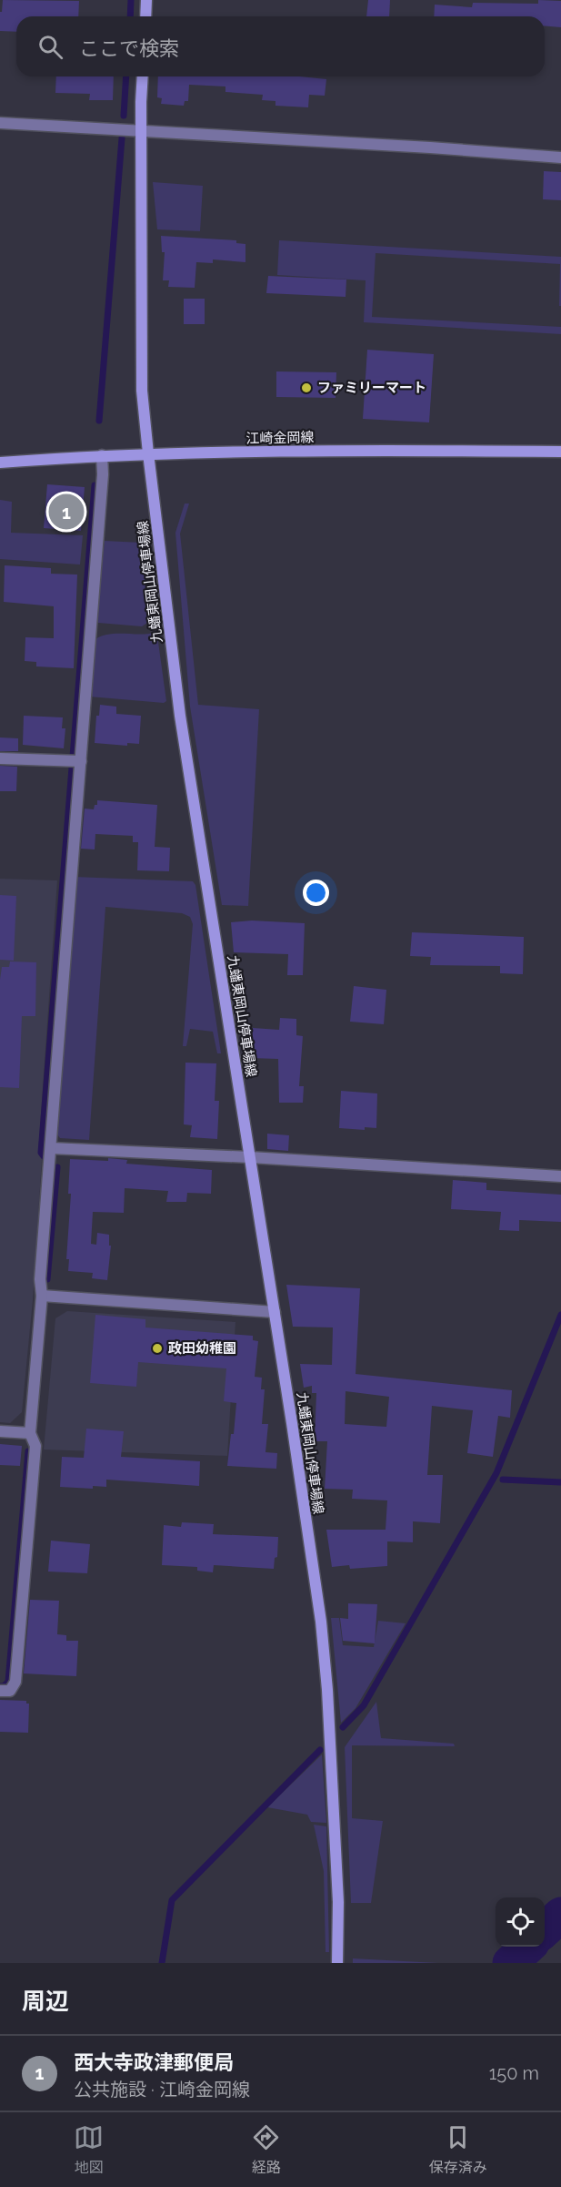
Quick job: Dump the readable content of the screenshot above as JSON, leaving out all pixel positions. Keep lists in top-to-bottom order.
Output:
{
  "streets": {
    "main road": ["江崎金岡線", "九蟠東岡山停車場線"]
  },
  "crossings": [
    ["江崎金岡線", "九蟠東岡山停車場線"]
  ],
  "places": ["ファミリーマート", "政田幼稚園"],
  "page": {
    "search": "ここで検索",
    "pins": "1",
    "heading": "周辺",
    "list": [
      {
        "mark": "1",
        "name": "西大寺政津郵便局",
        "note": "公共施設 · 江崎金岡線",
        "value": "150 m"
      }
    ],
    "nav": ["地図", "経路", "保存済み"]
  }
}
